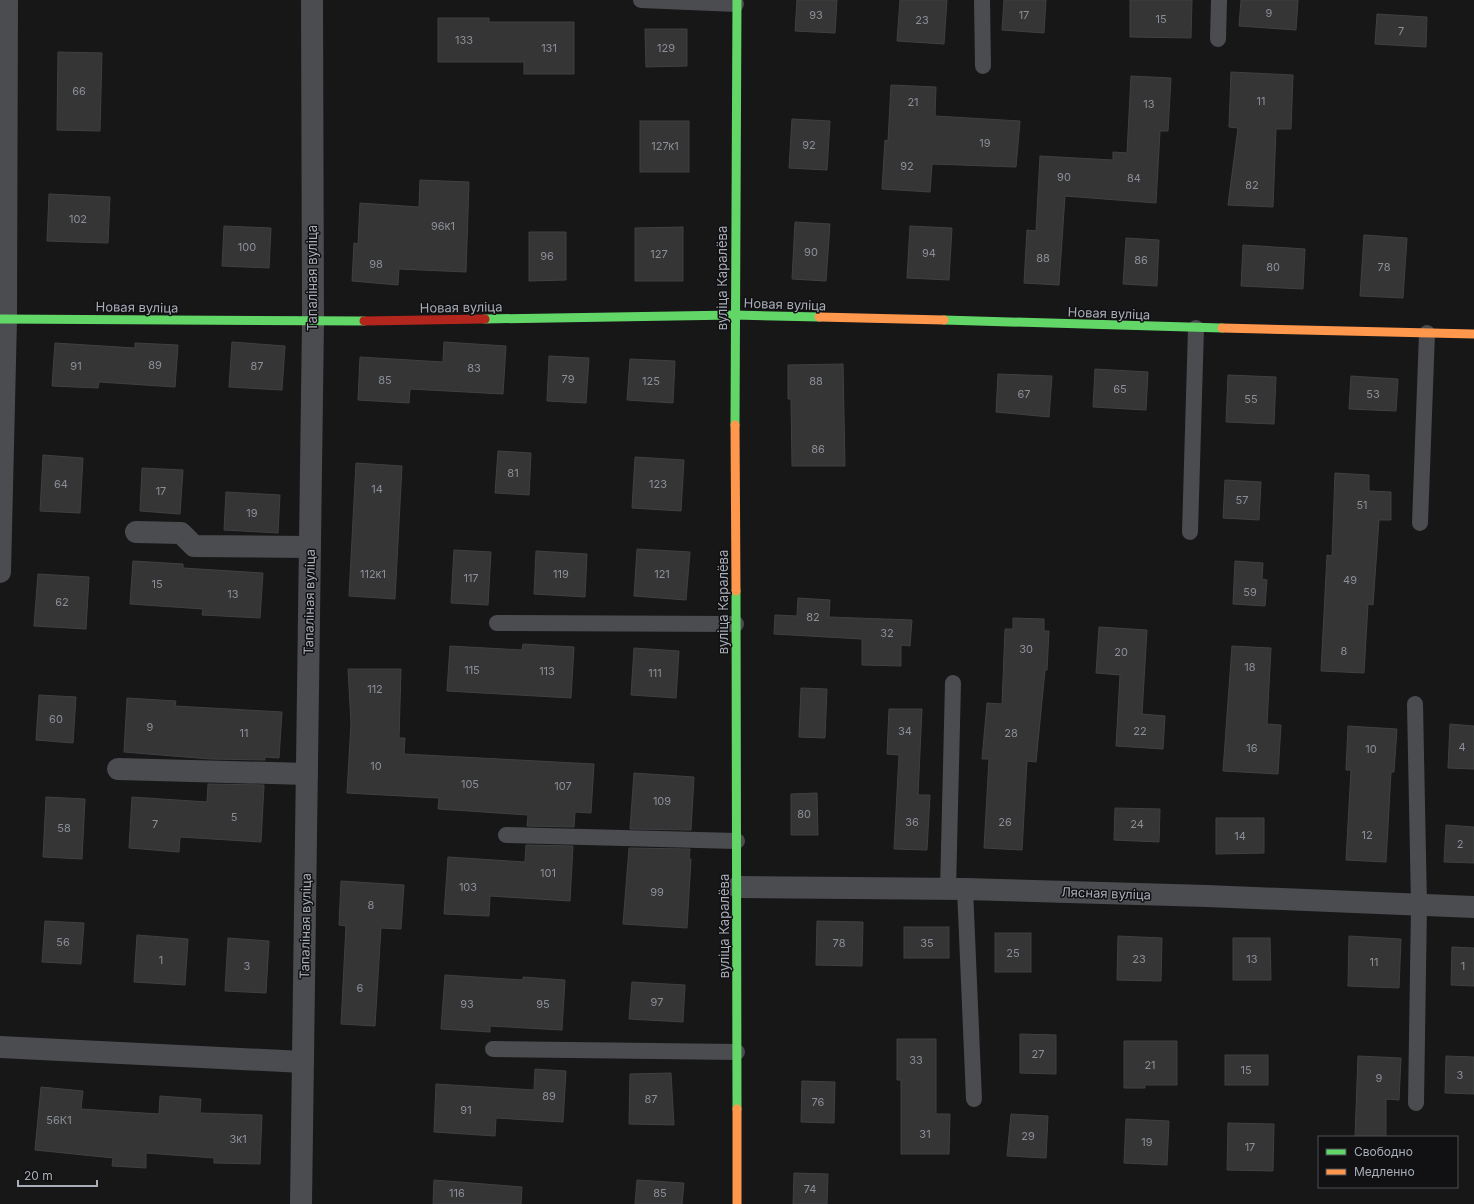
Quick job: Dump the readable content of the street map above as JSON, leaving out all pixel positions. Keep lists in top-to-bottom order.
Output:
{
  "streets": {
    "street": [
      "Тапаліная вуліца",
      "вуліца Каралёва",
      "Новая вуліца",
      "Лясная вуліца"
    ]
  },
  "crossings": [
    ["Тапаліная вуліца", "Новая вуліца"],
    ["вуліца Каралёва", "Новая вуліца"],
    ["вуліца Каралёва", "Лясная вуліца"]
  ],
  "house_numbers": [
    "9",
    "93",
    "17",
    "15",
    "23",
    "7",
    "133",
    "131",
    "129",
    "66",
    "11",
    "21",
    "13",
    "19",
    "92",
    "127к1",
    "92",
    "90",
    "84",
    "82",
    "102",
    "96к1",
    "100",
    "90",
    "94",
    "127",
    "96",
    "88",
    "86",
    "98",
    "80",
    "78",
    "89",
    "91",
    "87",
    "83",
    "79",
    "85",
    "125",
    "88",
    "65",
    "67",
    "53",
    "55",
    "86",
    "81",
    "64",
    "123",
    "14",
    "17",
    "57",
    "51",
    "19",
    "112к1",
    "119",
    "121",
    "117",
    "49",
    "15",
    "59",
    "13",
    "62",
    "82",
    "32",
    "30",
    "8",
    "20",
    "18",
    "115",
    "113",
    "111",
    "112",
    "60",
    "9",
    "34",
    "22",
    "11",
    "28",
    "4",
    "16",
    "10",
    "10",
    "105",
    "107",
    "109",
    "80",
    "5",
    "36",
    "26",
    "7",
    "24",
    "58",
    "12",
    "14",
    "2",
    "101",
    "103",
    "99",
    "8",
    "56",
    "78",
    "35",
    "25",
    "23",
    "13",
    "1",
    "11",
    "3",
    "1",
    "6",
    "97",
    "93",
    "95",
    "27",
    "33",
    "21",
    "15",
    "3",
    "9",
    "89",
    "87",
    "76",
    "91",
    "56К1",
    "31",
    "29",
    "3к1",
    "19",
    "17",
    "74",
    "116",
    "85"
  ],
  "legend": ["Свободно", "Медленно"],
  "scale_bar": "20 m"
}
